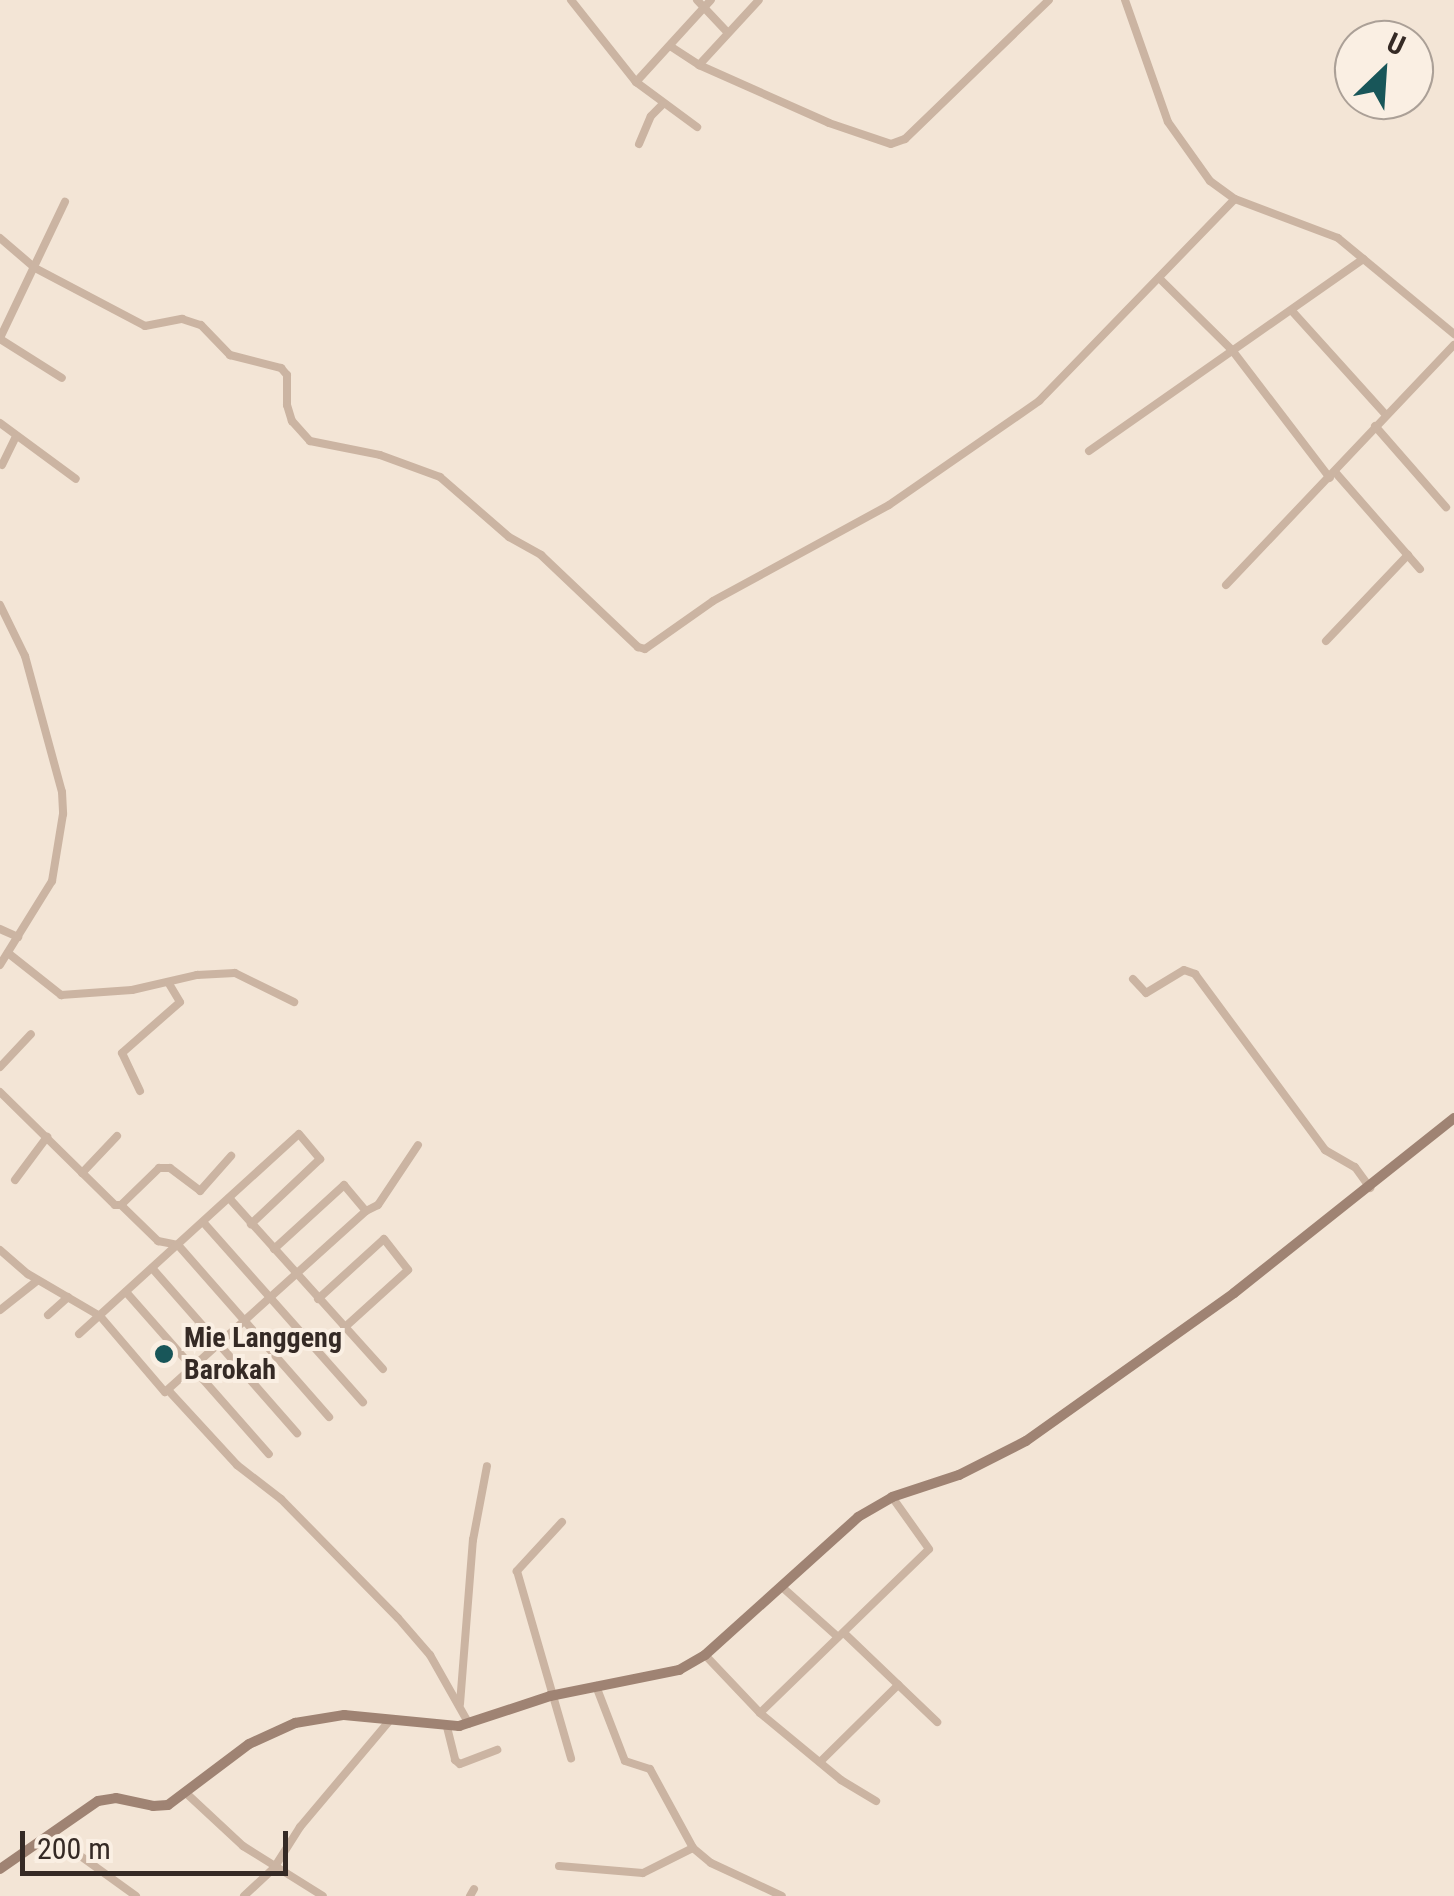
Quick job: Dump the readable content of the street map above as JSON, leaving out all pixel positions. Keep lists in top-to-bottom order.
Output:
{
  "places": ["Mie Langgeng Barokah"],
  "scale_bar": "200 m",
  "north": "top right"
}
